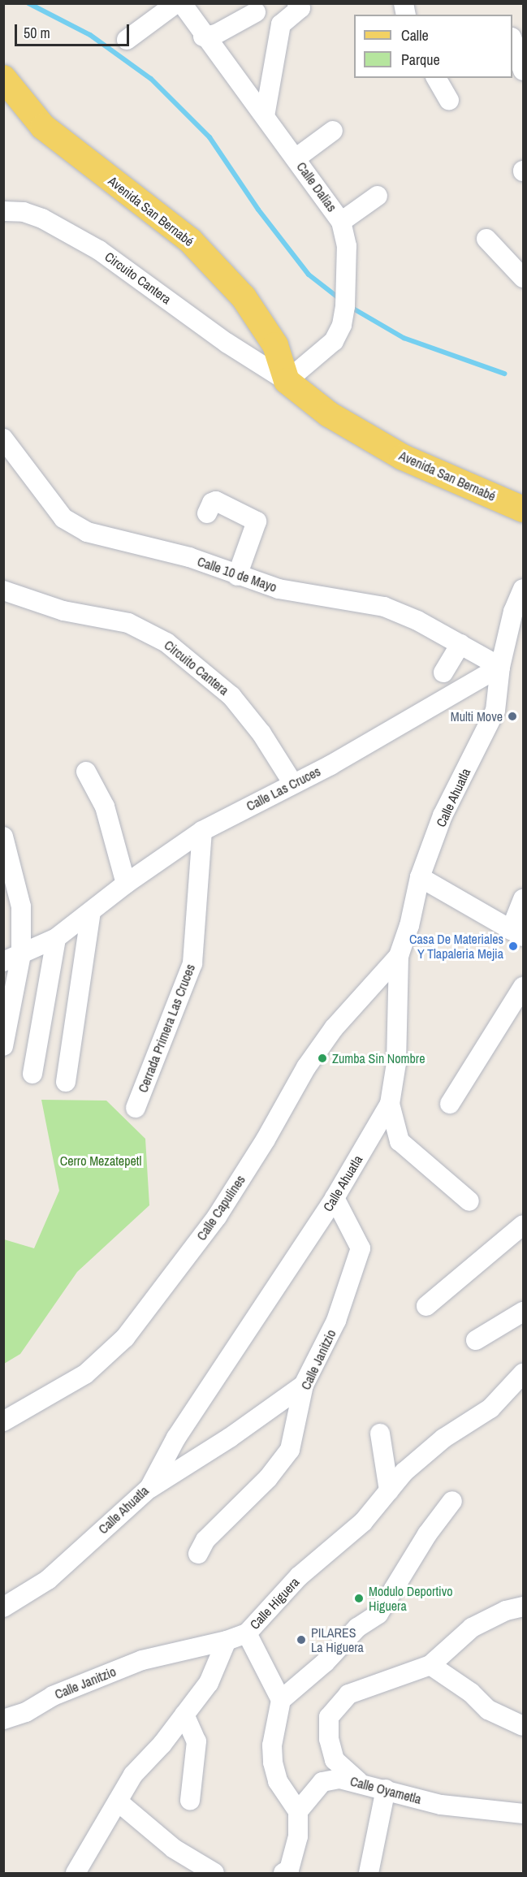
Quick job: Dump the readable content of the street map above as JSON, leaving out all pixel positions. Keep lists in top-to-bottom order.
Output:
{
  "streets": {
    "main road": ["Avenida San Bernabé"],
    "street": [
      "Calle Dalias",
      "Circuito Cantera",
      "Calle 10 de Mayo",
      "Calle Las Cruces",
      "Calle Ahuatla",
      "Cerrada Primera Las Cruces",
      "Calle Capulines",
      "Calle Janitzio",
      "Calle Higuera",
      "Calle Oyametla"
    ]
  },
  "crossings": [
    ["Calle Dalias", "Avenida San Bernabé"],
    ["Calle Dalias", "Circuito Cantera"],
    ["Avenida San Bernabé", "Circuito Cantera"],
    ["Circuito Cantera", "Calle Las Cruces"],
    ["Calle 10 de Mayo", "Calle Las Cruces"],
    ["Calle 10 de Mayo", "Calle Ahuatla"],
    ["Calle Las Cruces", "Calle Ahuatla"],
    ["Calle Las Cruces", "Cerrada Primera Las Cruces"],
    ["Calle Ahuatla", "Calle Capulines"],
    ["Calle Ahuatla", "Calle Janitzio"],
    ["Calle Janitzio", "Calle Higuera"]
  ],
  "parks": ["Cerro Mezatepetl"],
  "places": [
    "Multi Move",
    "Casa De Materiales Y Tlapaleria Mejia",
    "Zumba Sin Nombre",
    "Modulo Deportivo Higuera",
    "PILARES La Higuera"
  ],
  "legend": ["Calle", "Parque"],
  "scale_bar": "50 m"
}
